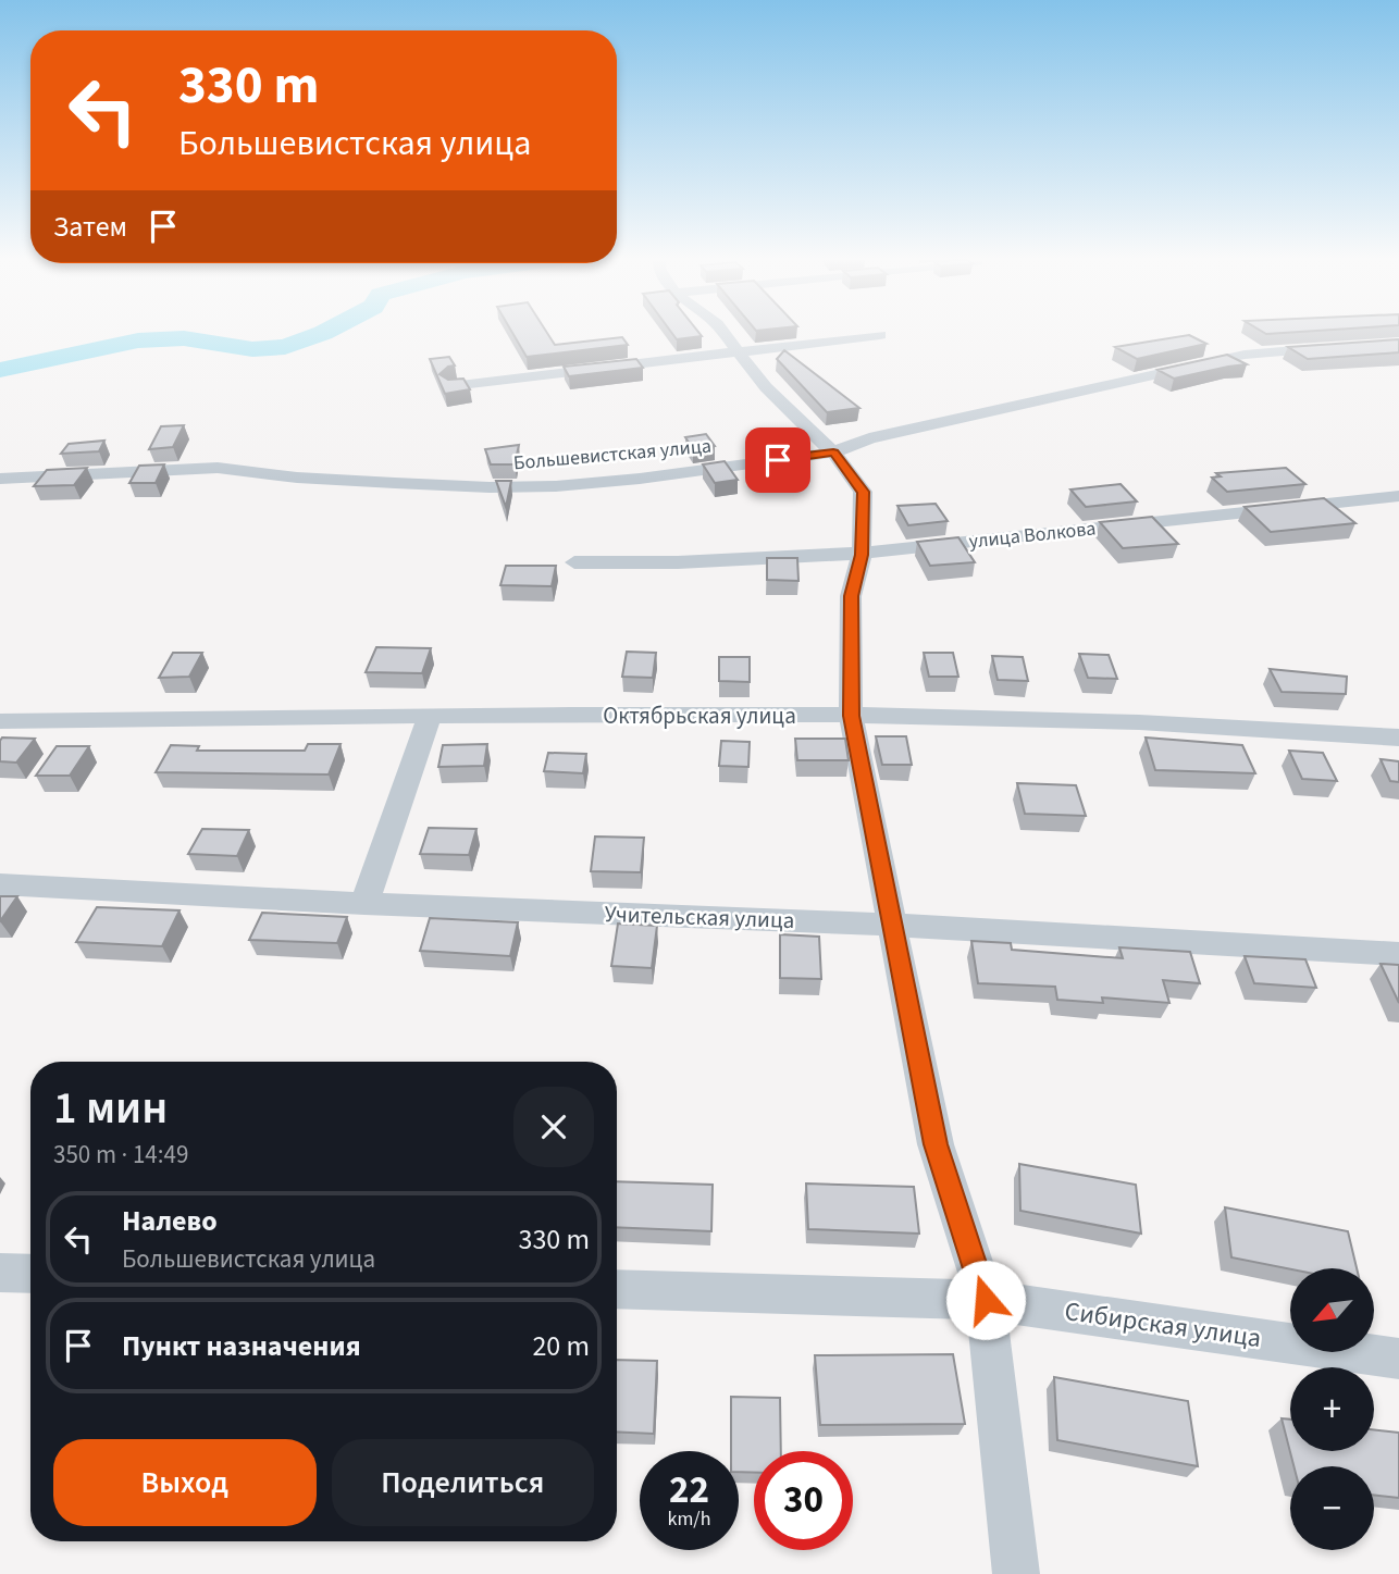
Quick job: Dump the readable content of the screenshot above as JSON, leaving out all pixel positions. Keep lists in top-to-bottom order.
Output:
{
  "streets": {
    "street": [
      "Большевистская улица",
      "улица Волкова",
      "Октябрьская улица",
      "Учительская улица",
      "Сибирская улица"
    ]
  },
  "north": "bottom left",
  "page": {
    "turn": ["330 m", "Большевистская улица"],
    "then": "Затем",
    "heading": ["1 мин", "350 m · 14:49"],
    "list": [
      {
        "name": "Налево",
        "note": "Большевистская улица",
        "value": "330 m"
      },
      {
        "name": "Пункт назначения",
        "value": "20 m"
      }
    ],
    "map_buttons": ["+", "−"],
    "buttons": ["Выход", "Поделиться"],
    "speed": "22 km/h",
    "limit": "30"
  }
}
